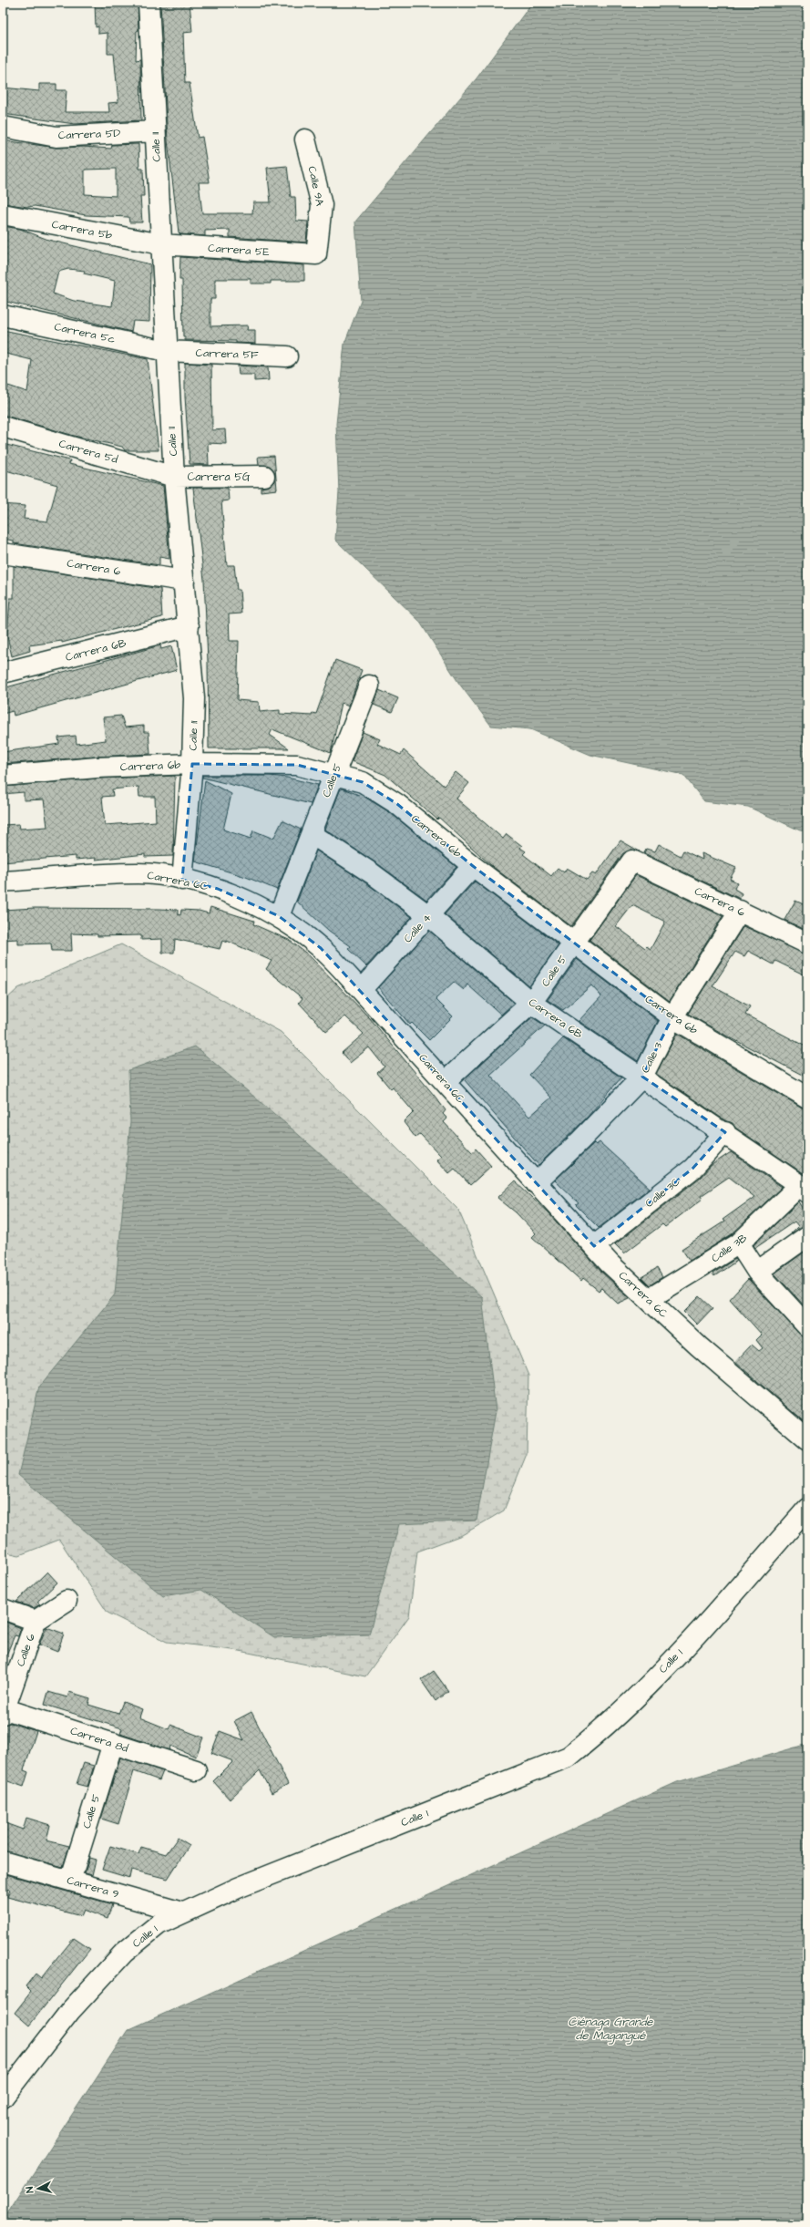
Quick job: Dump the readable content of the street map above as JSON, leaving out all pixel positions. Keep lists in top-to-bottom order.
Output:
{
  "streets": {
    "street": [
      "Carrera 5D",
      "Calle 11",
      "Calle 9A",
      "Carrera 5b",
      "Carrera 5E",
      "Carrera 5c",
      "Carrera 5F",
      "Carrera 5d",
      "Carrera 5G",
      "Carrera 6",
      "Carrera 6B",
      "Carrera 6b",
      "Calle 5",
      "Carrera 6C",
      "Calle 4",
      "Calle 3",
      "Calle 3C",
      "Calle 3B",
      "Calle 6",
      "Calle 1",
      "Carrera 8d",
      "Carrera 9"
    ]
  },
  "crossings": [
    ["Carrera 5D", "Calle 11"],
    ["Calle 11", "Carrera 5b"],
    ["Calle 11", "Carrera 5E"],
    ["Calle 11", "Carrera 5c"],
    ["Calle 11", "Carrera 5F"],
    ["Calle 11", "Carrera 5d"],
    ["Calle 11", "Carrera 5G"],
    ["Calle 11", "Carrera 6"],
    ["Calle 11", "Carrera 6B"],
    ["Calle 11", "Carrera 6b"],
    ["Calle 11", "Carrera 6C"],
    ["Calle 9A", "Carrera 5E"],
    ["Carrera 5b", "Carrera 5E"],
    ["Carrera 5c", "Carrera 5F"],
    ["Carrera 5d", "Carrera 5G"],
    ["Carrera 6", "Calle 5"],
    ["Carrera 6", "Calle 3"],
    ["Carrera 6B", "Calle 5"],
    ["Carrera 6B", "Calle 4"],
    ["Carrera 6B", "Calle 3"],
    ["Carrera 6B", "Calle 3C"],
    ["Carrera 6B", "Calle 3B"],
    ["Carrera 6b", "Calle 5"],
    ["Carrera 6b", "Calle 4"],
    ["Carrera 6b", "Calle 3"],
    ["Calle 5", "Carrera 6C"],
    ["Calle 5", "Carrera 8d"],
    ["Calle 5", "Carrera 9"],
    ["Carrera 6C", "Calle 4"],
    ["Carrera 6C", "Calle 3"],
    ["Carrera 6C", "Calle 3C"],
    ["Carrera 6C", "Calle 3B"],
    ["Calle 6", "Carrera 8d"],
    ["Calle 1", "Carrera 9"]
  ],
  "water": ["Ciénaga Grande de Magangué"],
  "north": "left"
}
